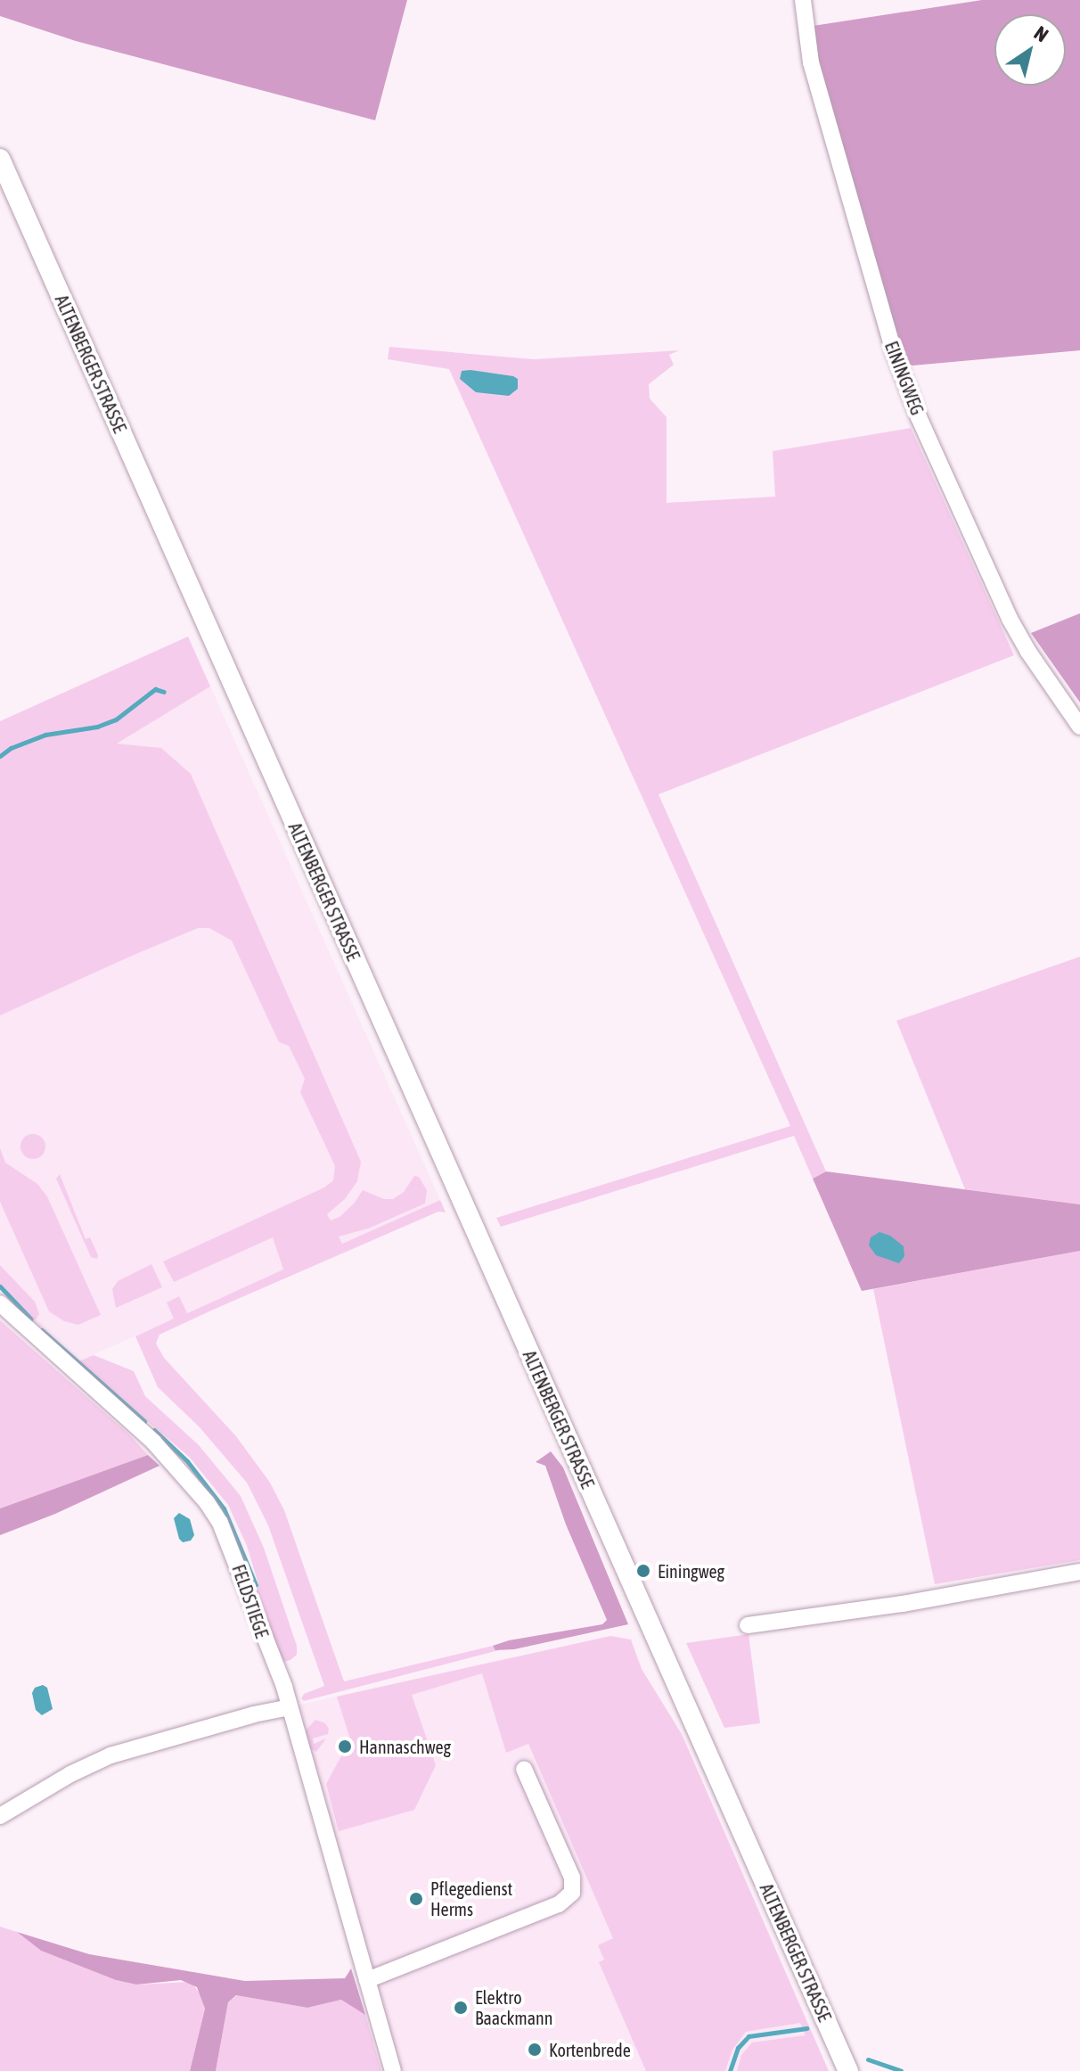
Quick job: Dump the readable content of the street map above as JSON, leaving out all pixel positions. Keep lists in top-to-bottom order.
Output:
{
  "streets": {
    "main road": ["ALTENBERGER STRASSE"],
    "street": ["EININGWEG", "FELDSTIEGE"]
  },
  "places": [
    "Einingweg",
    "Hannaschweg",
    "Pflegedienst Herms",
    "Elektro Baackmann",
    "Kortenbrede"
  ],
  "north": "top right"
}
